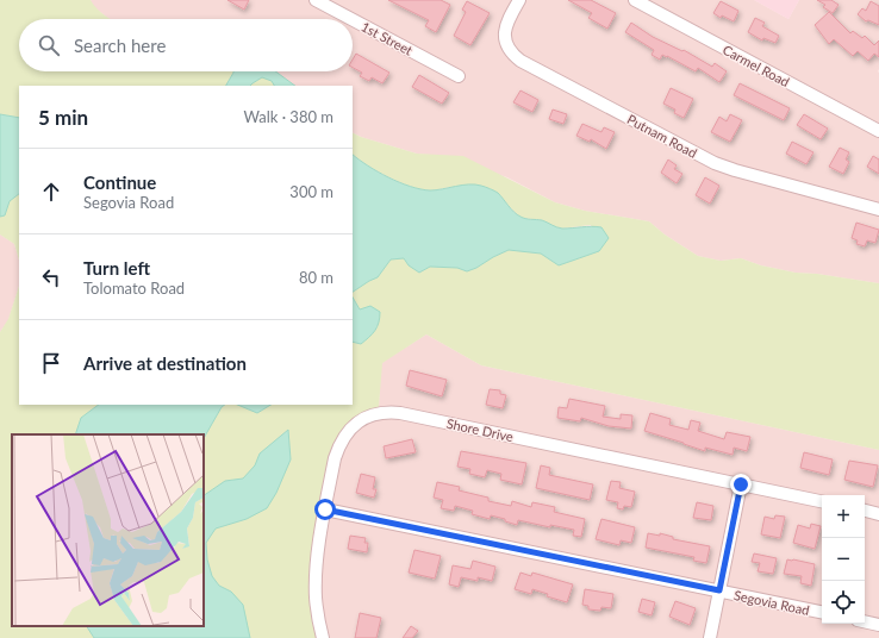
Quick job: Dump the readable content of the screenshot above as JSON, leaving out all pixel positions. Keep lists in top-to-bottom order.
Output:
{
  "streets": {
    "street": [
      "1st Street",
      "Carmel Road",
      "Putnam Road",
      "Shore Drive",
      "Segovia Road"
    ]
  },
  "crossings": [
    ["Shore Drive", "Segovia Road"]
  ],
  "page": {
    "search": "Search here",
    "heading": ["5 min", "Walk · 380 m"],
    "list": [
      ["Continue", "Segovia Road", "300 m"],
      ["Turn left", "Tolomato Road", "80 m"],
      "Arrive at destination"
    ],
    "map_buttons": ["+", "−"]
  }
}
